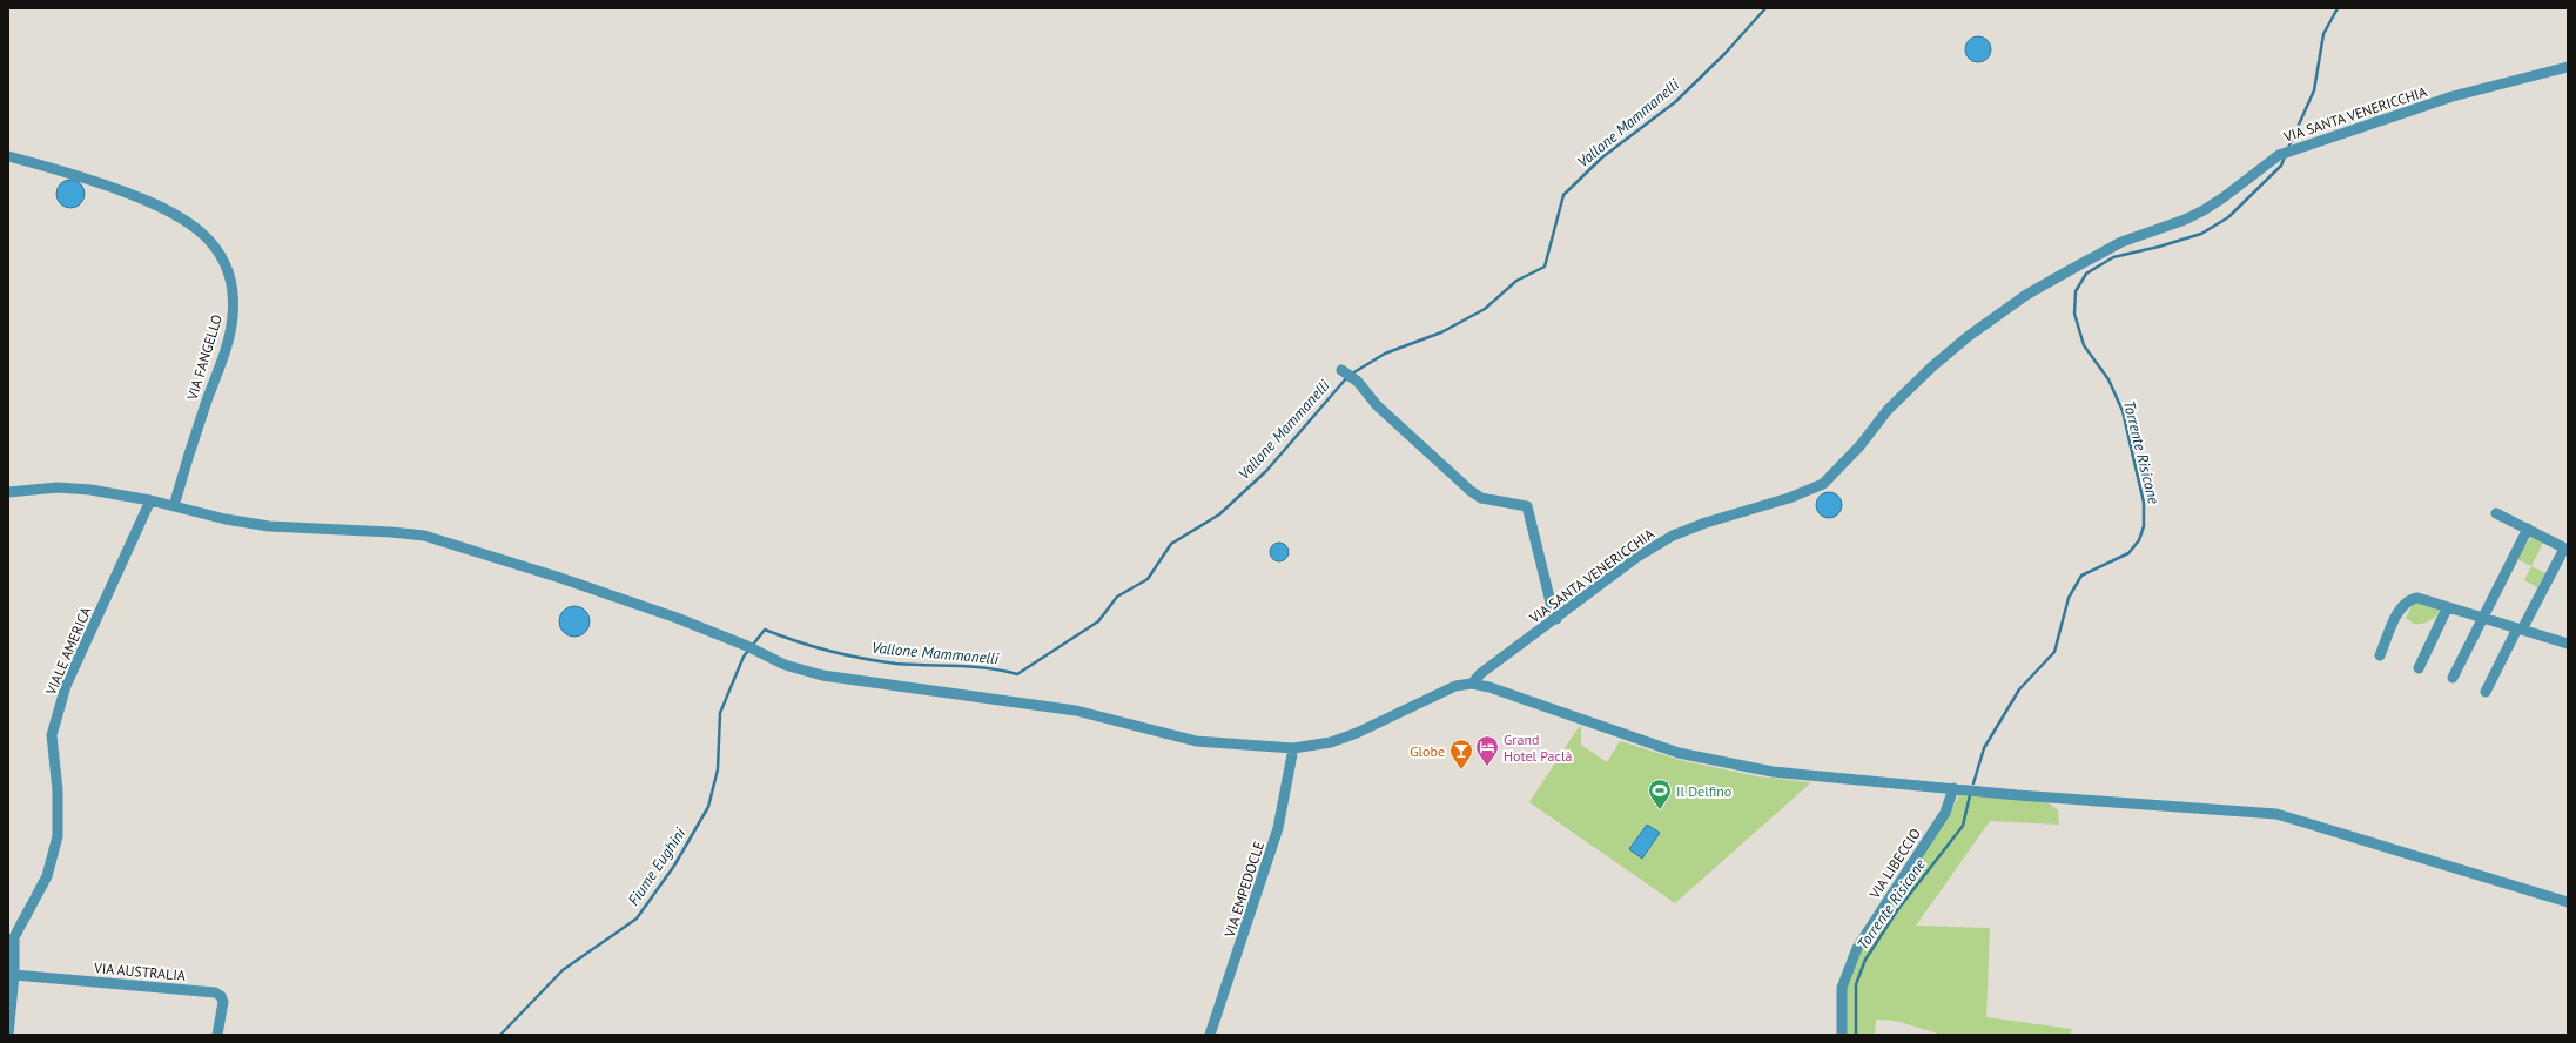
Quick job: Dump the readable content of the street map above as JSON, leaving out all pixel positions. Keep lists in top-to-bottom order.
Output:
{
  "streets": {
    "street": [
      "VIA SANTA VENERICCHIA",
      "VIA FANGELLO",
      "VIALE AMERICA",
      "VIA LIBECCIO",
      "VIA EMPEDOCLE",
      "VIA AUSTRALIA"
    ]
  },
  "crossings": [
    ["VIALE AMERICA", "VIA AUSTRALIA"]
  ],
  "water": ["Vallone Mammanelli", "Torrente Risicone", "Fiume Eughini"],
  "places": {
    "hotel": ["Grand Hotel Paclà"],
    "bar": ["Globe"],
    "sports": ["Il Delfino"]
  }
}
